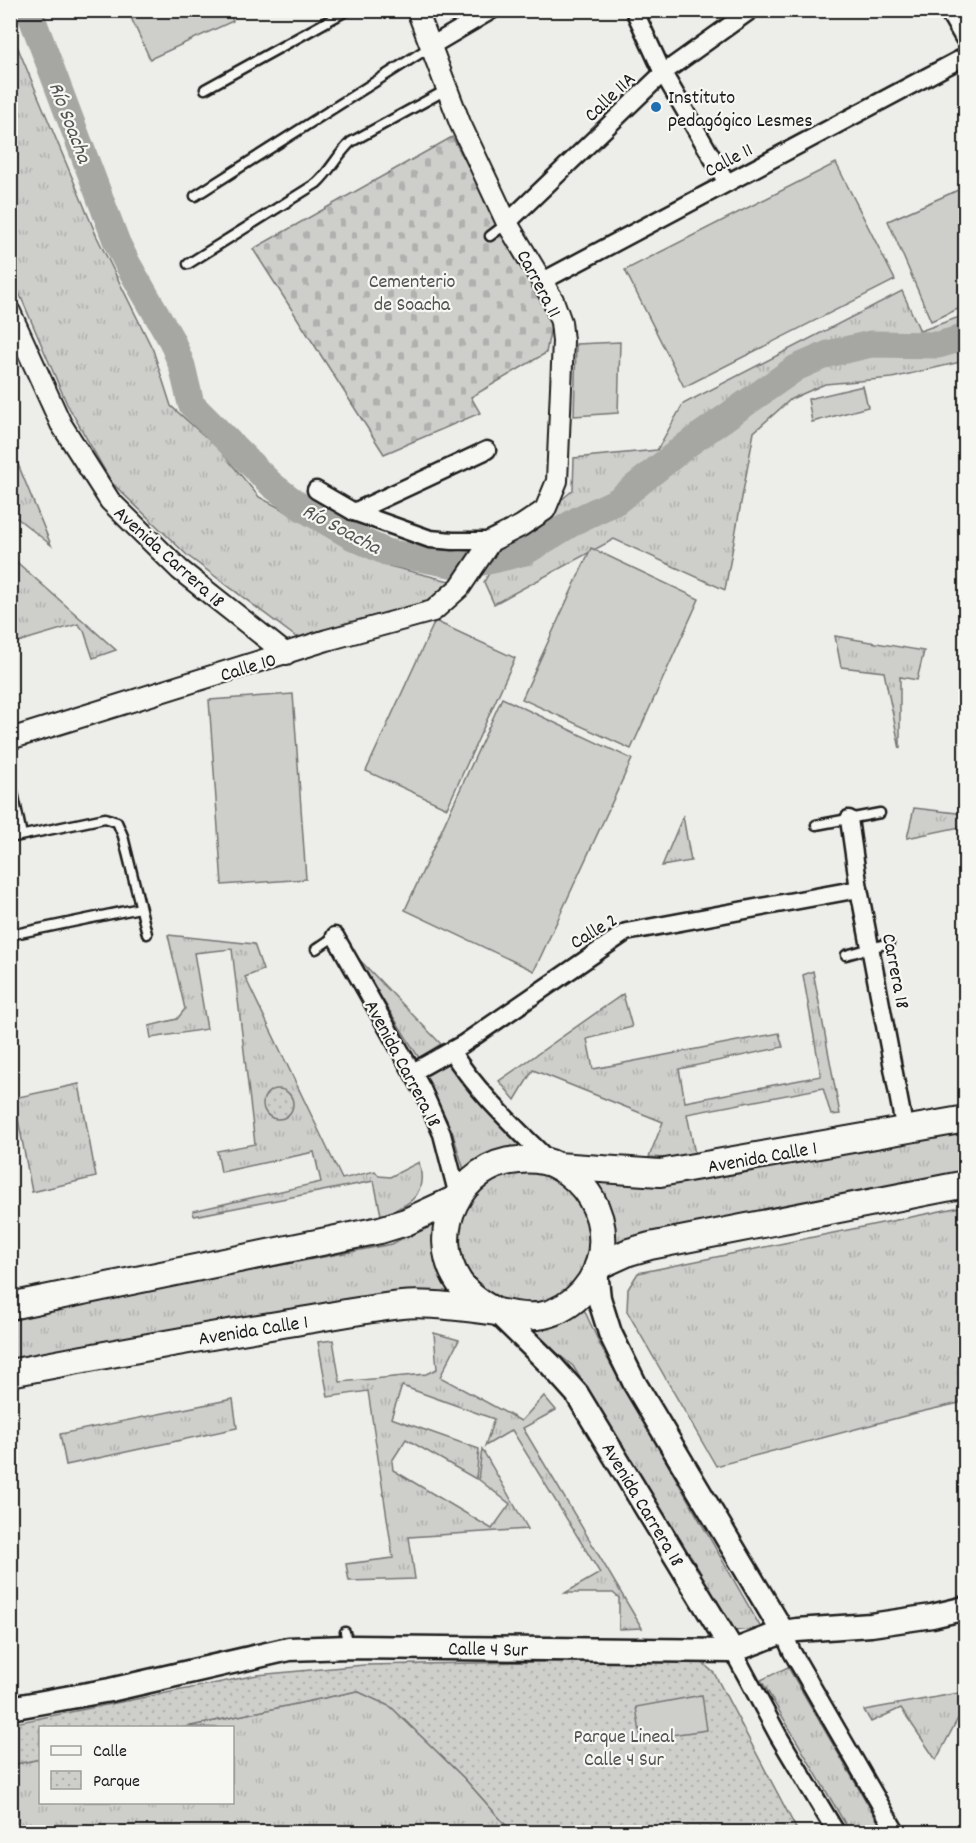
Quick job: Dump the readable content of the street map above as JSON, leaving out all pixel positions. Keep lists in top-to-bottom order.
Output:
{
  "streets": {
    "main road": ["Avenida Carrera 18", "Avenida Calle 1", "Calle 4 Sur"],
    "street": [
      "Calle 11A",
      "Calle 11",
      "Carrera 11",
      "Calle 10",
      "Calle 2",
      "Carrera 18"
    ]
  },
  "crossings": [
    ["Calle 11A", "Carrera 11"],
    ["Calle 11", "Carrera 11"],
    ["Carrera 11", "Calle 10"],
    ["Avenida Carrera 18", "Calle 10"],
    ["Avenida Carrera 18", "Calle 2"],
    ["Avenida Carrera 18", "Avenida Calle 1"],
    ["Avenida Carrera 18", "Calle 4 Sur"],
    ["Calle 2", "Carrera 18"],
    ["Carrera 18", "Avenida Calle 1"]
  ],
  "water": ["Río Soacha"],
  "parks": ["Cementerio de Soacha", "Parque Lineal Calle 4 Sur"],
  "places": ["Instituto pedagógico Lesmes"],
  "legend": ["Calle", "Parque"]
}
